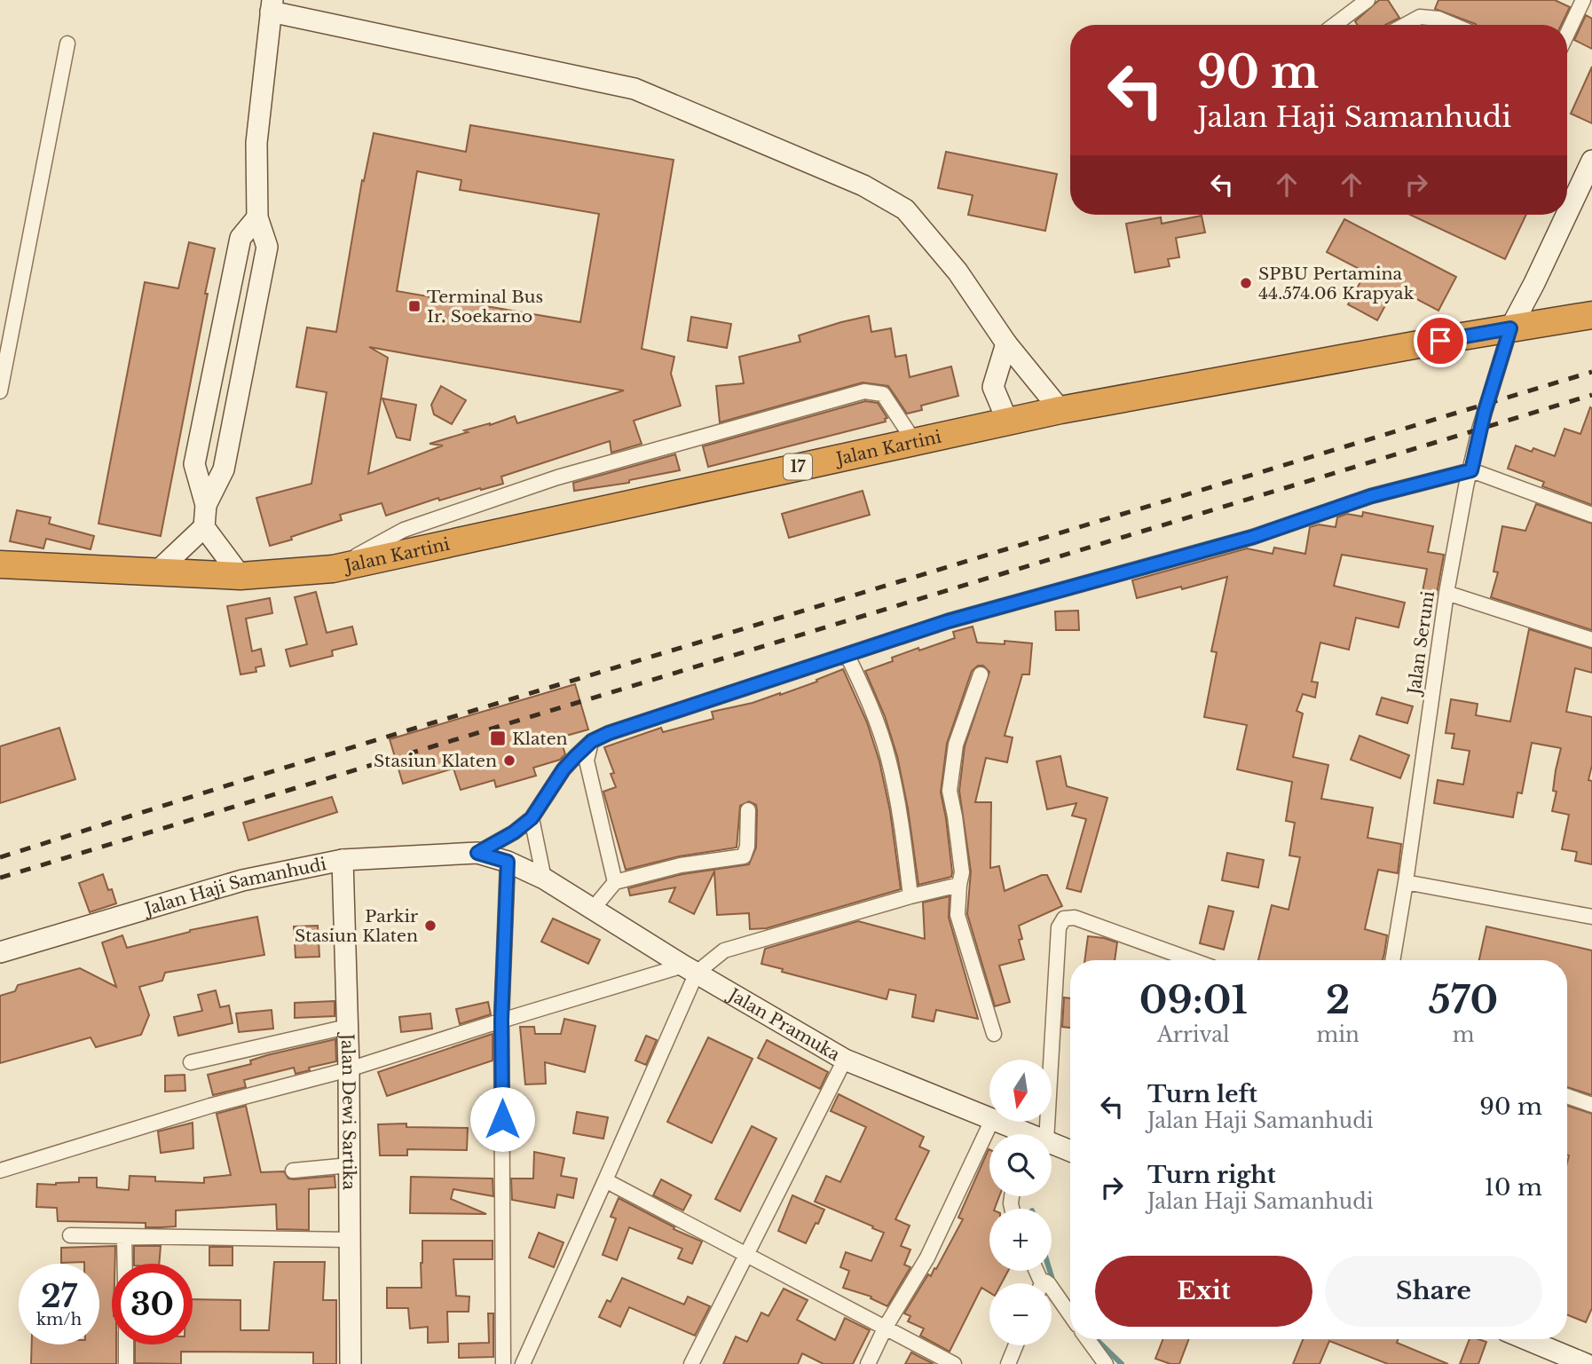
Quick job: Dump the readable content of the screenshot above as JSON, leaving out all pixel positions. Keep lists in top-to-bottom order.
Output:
{
  "streets": {
    "highway": ["Jalan Kartini", "17"],
    "street": [
      "Jalan Seruni",
      "Jalan Haji Samanhudi",
      "Jalan Pramuka",
      "Jalan Dewi Sartika"
    ]
  },
  "crossings": [
    ["Jalan Kartini", "Jalan Seruni"],
    ["Jalan Seruni", "Jalan Haji Samanhudi"],
    ["Jalan Haji Samanhudi", "Jalan Pramuka"],
    ["Jalan Haji Samanhudi", "Jalan Dewi Sartika"]
  ],
  "places": {
    "other": ["SPBU Pertamina 44.574.06 Krapyak", "Stasiun Klaten", "Parkir Stasiun Klaten"],
    "transit": ["Terminal Bus Ir. Soekarno", "Klaten"]
  },
  "north": "bottom",
  "page": {
    "turn": ["90 m", "Jalan Haji Samanhudi"],
    "eta": [
      "09:01",
      "Arrival",
      "2",
      "min",
      "570",
      "m"
    ],
    "map_buttons": ["+", "−"],
    "list": [
      {
        "name": "Turn left",
        "note": "Jalan Haji Samanhudi",
        "value": "90 m"
      },
      {
        "name": "Turn right",
        "note": "Jalan Haji Samanhudi",
        "value": "10 m"
      }
    ],
    "buttons": ["Exit", "Share"],
    "speed": "27 km/h",
    "limit": "30"
  }
}
